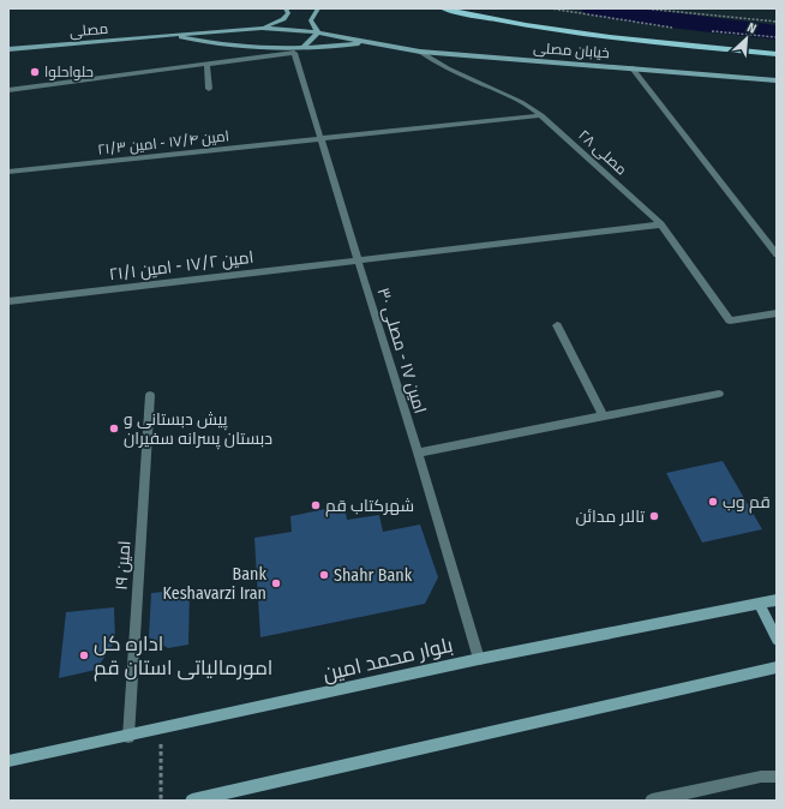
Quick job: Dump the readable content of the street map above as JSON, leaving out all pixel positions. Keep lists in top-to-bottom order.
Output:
{
  "streets": {
    "main road": ["مصلی", "خیابان مصلی", "بلوار محمد امین"],
    "street": [
      "امین ۱۷/۴ - امین ۲۱/۳",
      "مصلی ۲۸",
      "امین ۱۷/۲ - امین ۲۱/۱",
      "امین ۱۷ - مصلی ۳۰",
      "امین ۱۹"
    ]
  },
  "crossings": [
    ["خیابان مصلی", "مصلی ۲۸"],
    ["امین ۱۷/۴ - امین ۲۱/۳", "مصلی ۲۸"],
    ["امین ۱۷/۴ - امین ۲۱/۳", "امین ۱۷ - مصلی ۳۰"],
    ["مصلی ۲۸", "امین ۱۷/۲ - امین ۲۱/۱"],
    ["امین ۱۷/۲ - امین ۲۱/۱", "امین ۱۷ - مصلی ۳۰"],
    ["امین ۱۷ - مصلی ۳۰", "بلوار محمد امین"],
    ["امین ۱۹", "بلوار محمد امین"]
  ],
  "places": [
    "حلواحلوا",
    "پیش دبستانی و دبستان پسرانه سفیران",
    "قم وب",
    "شهركتاب قم",
    "تالار مدائن",
    "Shahr Bank",
    "Bank Keshavarzi Iran",
    "اداره کل امورمالیاتی استان قم"
  ],
  "north": "top right"
}
